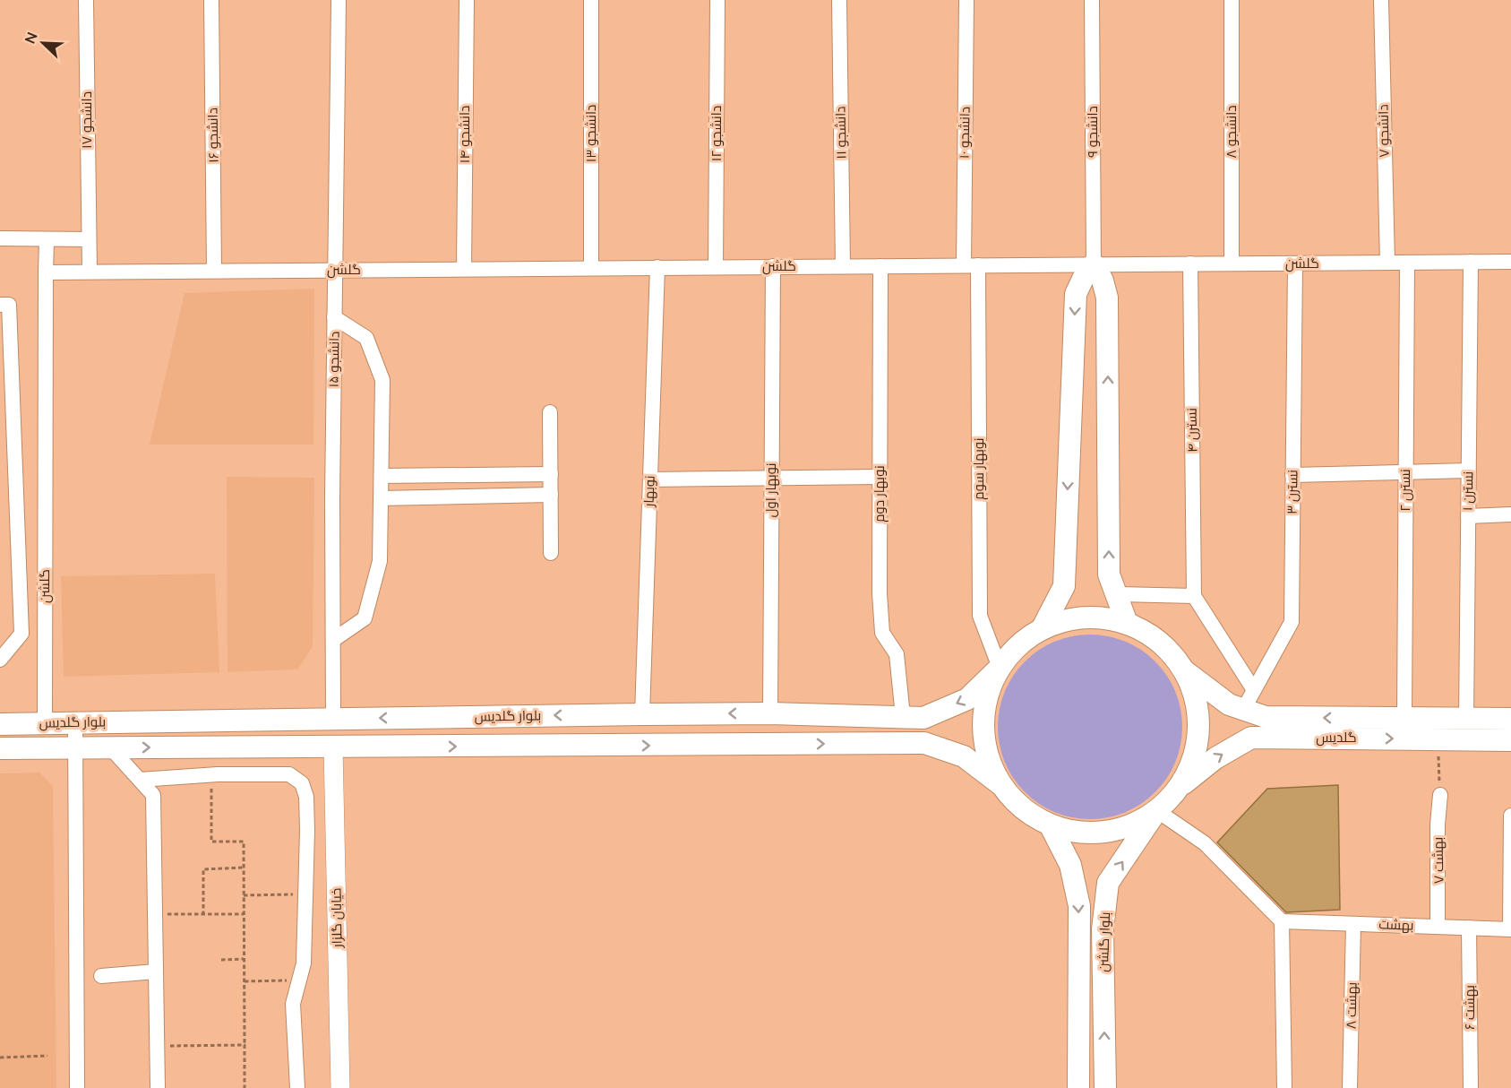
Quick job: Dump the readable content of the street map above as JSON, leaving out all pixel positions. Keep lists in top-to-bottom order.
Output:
{
  "streets": {
    "main road": ["بلوار گلدیس", "گلدیس", "بلوار گلشن"],
    "street": [
      "دانشجو ۱۷",
      "دانشجو ۷",
      "دانشجو ۹",
      "دانشجو ۸",
      "دانشجو ۱۱",
      "دانشجو ۱۰",
      "دانشجو ۱۳",
      "دانشجو ۱۲",
      "دانشجو ۱۴",
      "دانشجو ۱۶",
      "گلشن",
      "دانشجو ۱۵",
      "نسترن ۴",
      "نوبهار سوم",
      "نوبهار اول",
      "نسترن ۲",
      "نوبهار",
      "نسترن ۱",
      "نسترن ۳",
      "نوبهار دوم",
      "بهشت ۷",
      "خیابان گلزار",
      "بهشت",
      "بهشت ۸",
      "بهشت ۶"
    ]
  },
  "crossings": [
    ["دانشجو ۱۷", "گلشن"],
    ["دانشجو ۷", "گلشن"],
    ["دانشجو ۹", "گلشن"],
    ["دانشجو ۸", "گلشن"],
    ["دانشجو ۱۱", "گلشن"],
    ["دانشجو ۱۰", "گلشن"],
    ["دانشجو ۱۰", "نوبهار سوم"],
    ["دانشجو ۱۳", "گلشن"],
    ["دانشجو ۱۲", "گلشن"],
    ["دانشجو ۱۴", "گلشن"],
    ["دانشجو ۱۶", "گلشن"],
    ["گلشن", "دانشجو ۱۵"],
    ["گلشن", "نسترن ۴"],
    ["گلشن", "نوبهار سوم"],
    ["گلشن", "نوبهار اول"],
    ["گلشن", "نسترن ۲"],
    ["گلشن", "نوبهار"],
    ["گلشن", "نسترن ۱"],
    ["گلشن", "نسترن ۳"],
    ["گلشن", "نوبهار دوم"],
    ["گلشن", "بلوار گلدیس"],
    ["دانشجو ۱۵", "بلوار گلدیس"],
    ["نوبهار سوم", "بلوار گلدیس"],
    ["نوبهار اول", "بلوار گلدیس"],
    ["نسترن ۲", "گلدیس"],
    ["نوبهار", "بلوار گلدیس"],
    ["نسترن ۱", "گلدیس"],
    ["نسترن ۳", "گلدیس"],
    ["نوبهار دوم", "بلوار گلدیس"],
    ["بلوار گلدیس", "خیابان گلزار"],
    ["گلدیس", "بلوار گلشن"],
    ["بهشت ۷", "بهشت"],
    ["بهشت", "بهشت ۸"],
    ["بهشت", "بهشت ۶"]
  ],
  "north": "top left"
}
